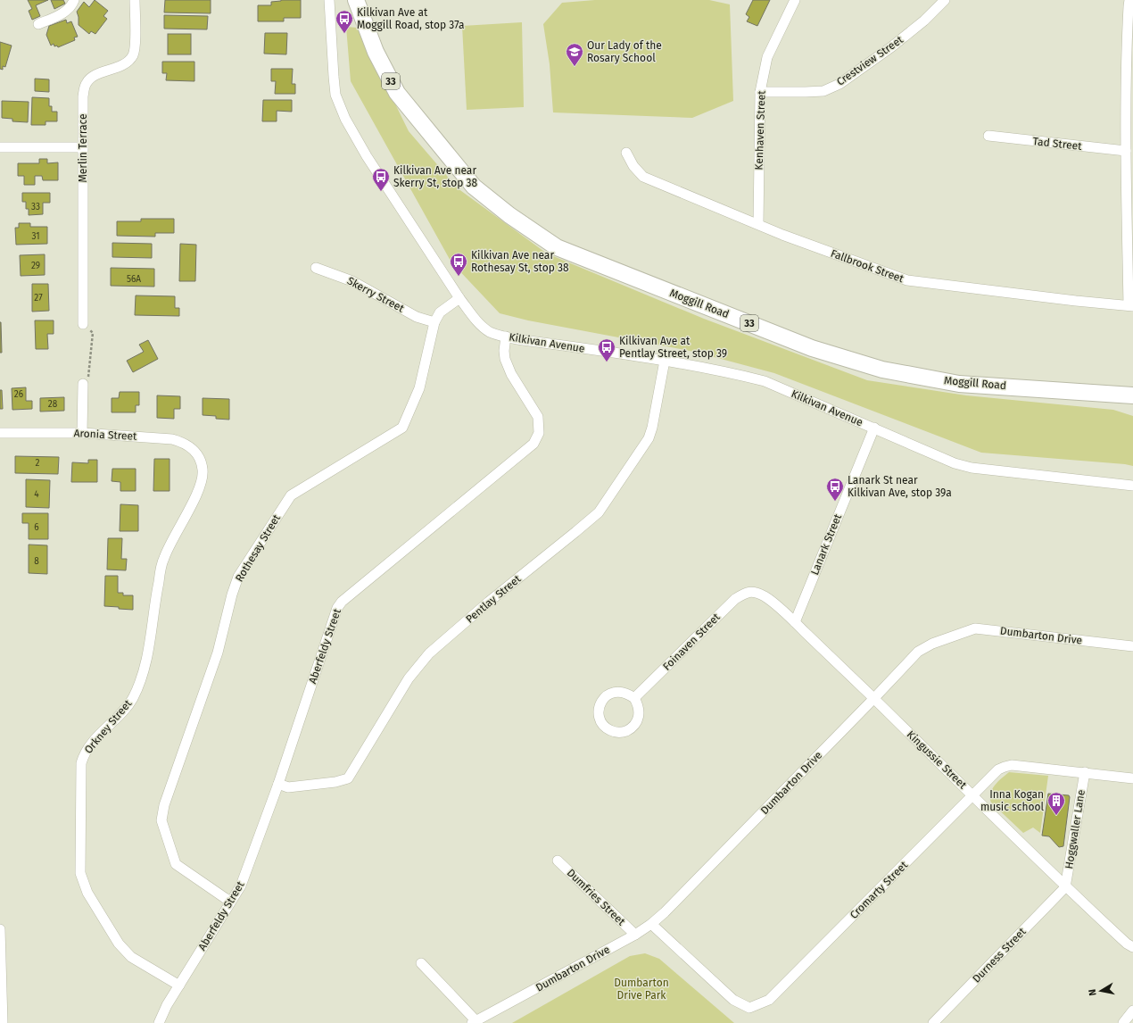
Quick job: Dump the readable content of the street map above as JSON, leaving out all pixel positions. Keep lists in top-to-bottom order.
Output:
{
  "streets": {
    "main road": ["33", "Moggill Road"],
    "street": [
      "Crestview Street",
      "Kenhaven Street",
      "Tad Street",
      "Merlin Terrace",
      "Fallbrook Street",
      "Skerry Street",
      "Kilkivan Avenue",
      "Aronia Street",
      "Lanark Street",
      "Rothesay Street",
      "Pentlay Street",
      "Dumbarton Drive",
      "Foinaven Street",
      "Aberfeldy Street",
      "Orkney Street",
      "Kingussie Street",
      "Hoggwaller Lane",
      "Cromarty Street",
      "Dumfries Street",
      "Durness Street"
    ]
  },
  "crossings": [
    ["Crestview Street", "Kenhaven Street"],
    ["Kenhaven Street", "Fallbrook Street"],
    ["Skerry Street", "Rothesay Street"],
    ["Kilkivan Avenue", "Lanark Street"],
    ["Kilkivan Avenue", "Rothesay Street"],
    ["Kilkivan Avenue", "Pentlay Street"],
    ["Kilkivan Avenue", "Aberfeldy Street"],
    ["Aronia Street", "Orkney Street"],
    ["Lanark Street", "Kingussie Street"],
    ["Rothesay Street", "Aberfeldy Street"],
    ["Pentlay Street", "Aberfeldy Street"],
    ["Dumbarton Drive", "Kingussie Street"],
    ["Dumbarton Drive", "Cromarty Street"],
    ["Dumbarton Drive", "Dumfries Street"],
    ["Foinaven Street", "Kingussie Street"],
    ["Aberfeldy Street", "Orkney Street"],
    ["Kingussie Street", "Hoggwaller Lane"],
    ["Kingussie Street", "Cromarty Street"],
    ["Kingussie Street", "Durness Street"],
    ["Hoggwaller Lane", "Cromarty Street"],
    ["Hoggwaller Lane", "Durness Street"]
  ],
  "parks": ["Dumbarton Drive Park"],
  "places": {
    "bus stop": [
      "Kilkivan Ave at Moggill Road, stop 37a",
      "Kilkivan Ave near Skerry St, stop 38",
      "Kilkivan Ave near Rothesay St, stop 38",
      "Kilkivan Ave at Pentlay Street, stop 39",
      "Lanark St near Kilkivan Ave, stop 39a"
    ],
    "school or university": ["Our Lady of the Rosary School"],
    "building": ["Inna Kogan music school"]
  },
  "house_numbers": [
    "33",
    "31",
    "29",
    "56A",
    "27",
    "26",
    "28",
    "2",
    "4",
    "6",
    "8"
  ],
  "north": "left"
}
